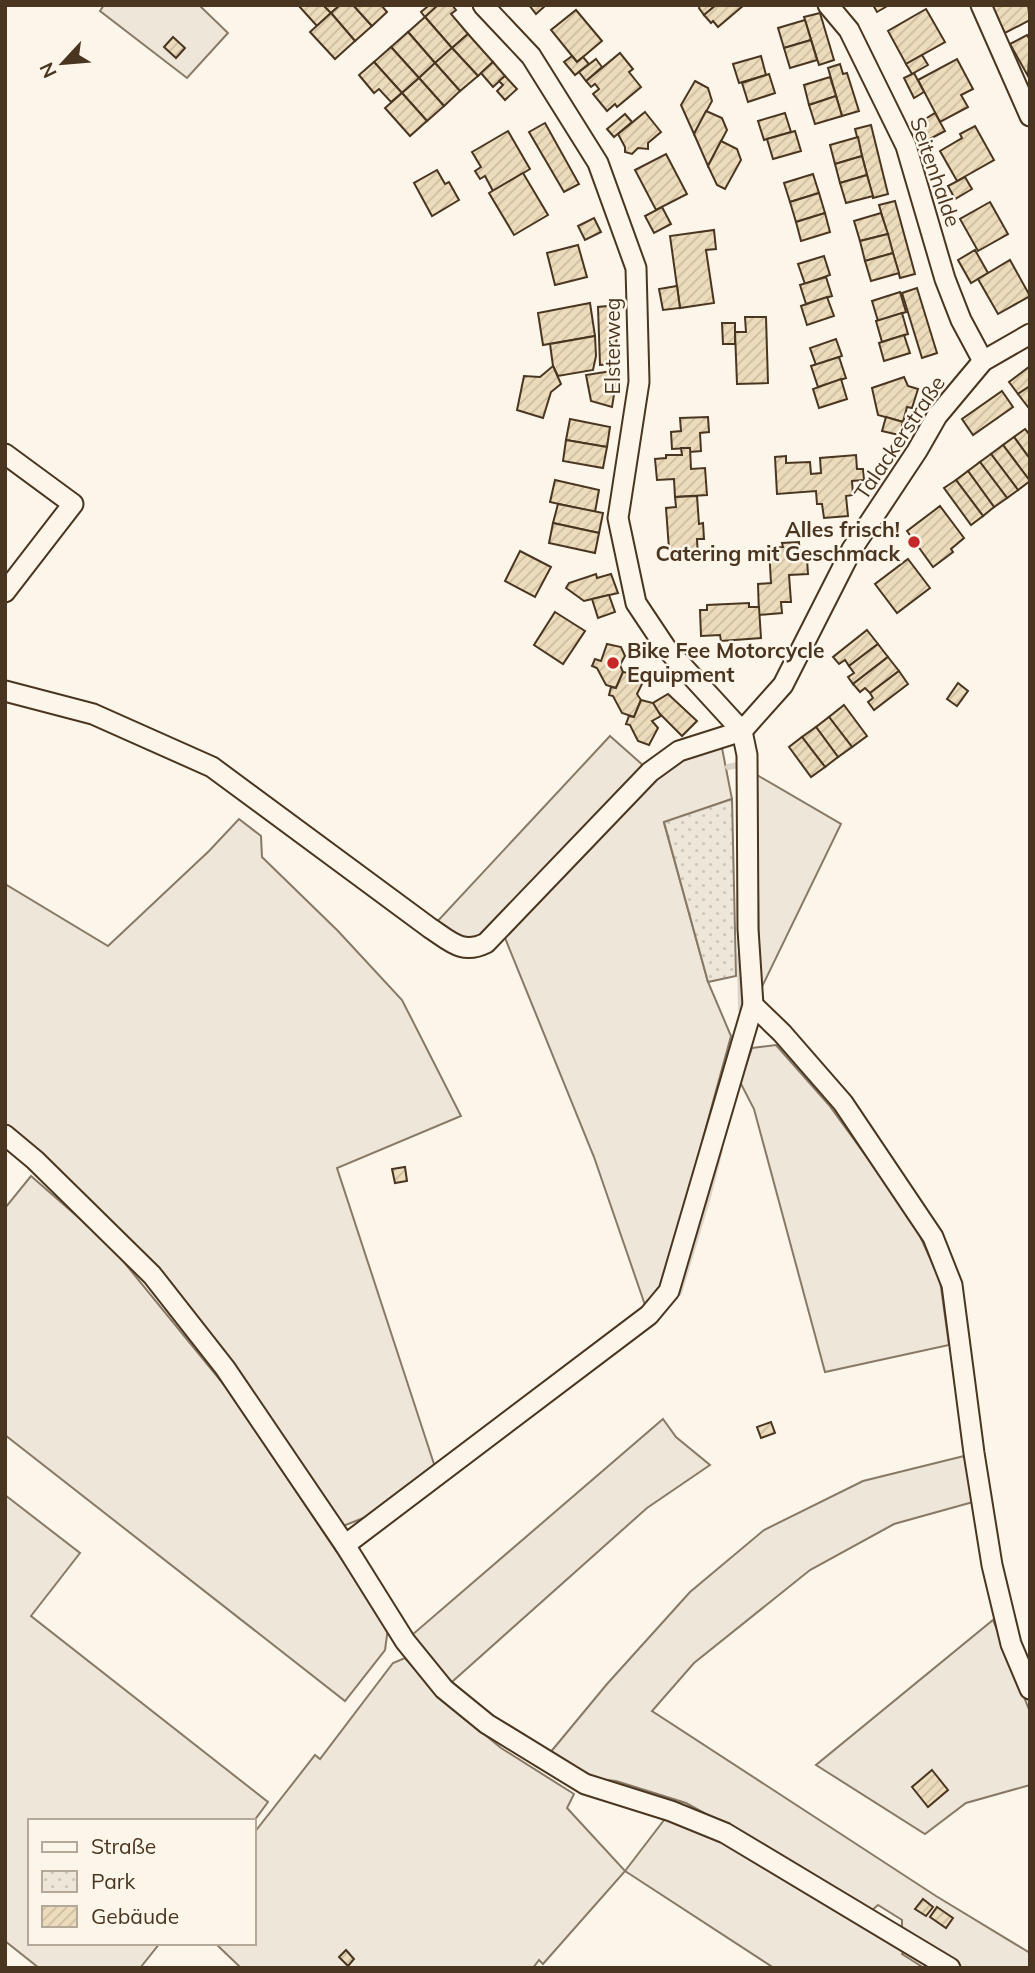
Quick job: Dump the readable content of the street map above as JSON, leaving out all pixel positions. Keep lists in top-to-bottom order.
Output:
{
  "streets": {
    "street": ["Seitenhalde", "Elsterweg", "Talackerstraße"]
  },
  "crossings": [
    ["Seitenhalde", "Talackerstraße"],
    ["Elsterweg", "Talackerstraße"]
  ],
  "places": ["Alles frisch! Catering mit Geschmack", "Bike Fee Motorcycle Equipment"],
  "legend": ["Straße", "Park", "Gebäude"],
  "north": "bottom left"
}
